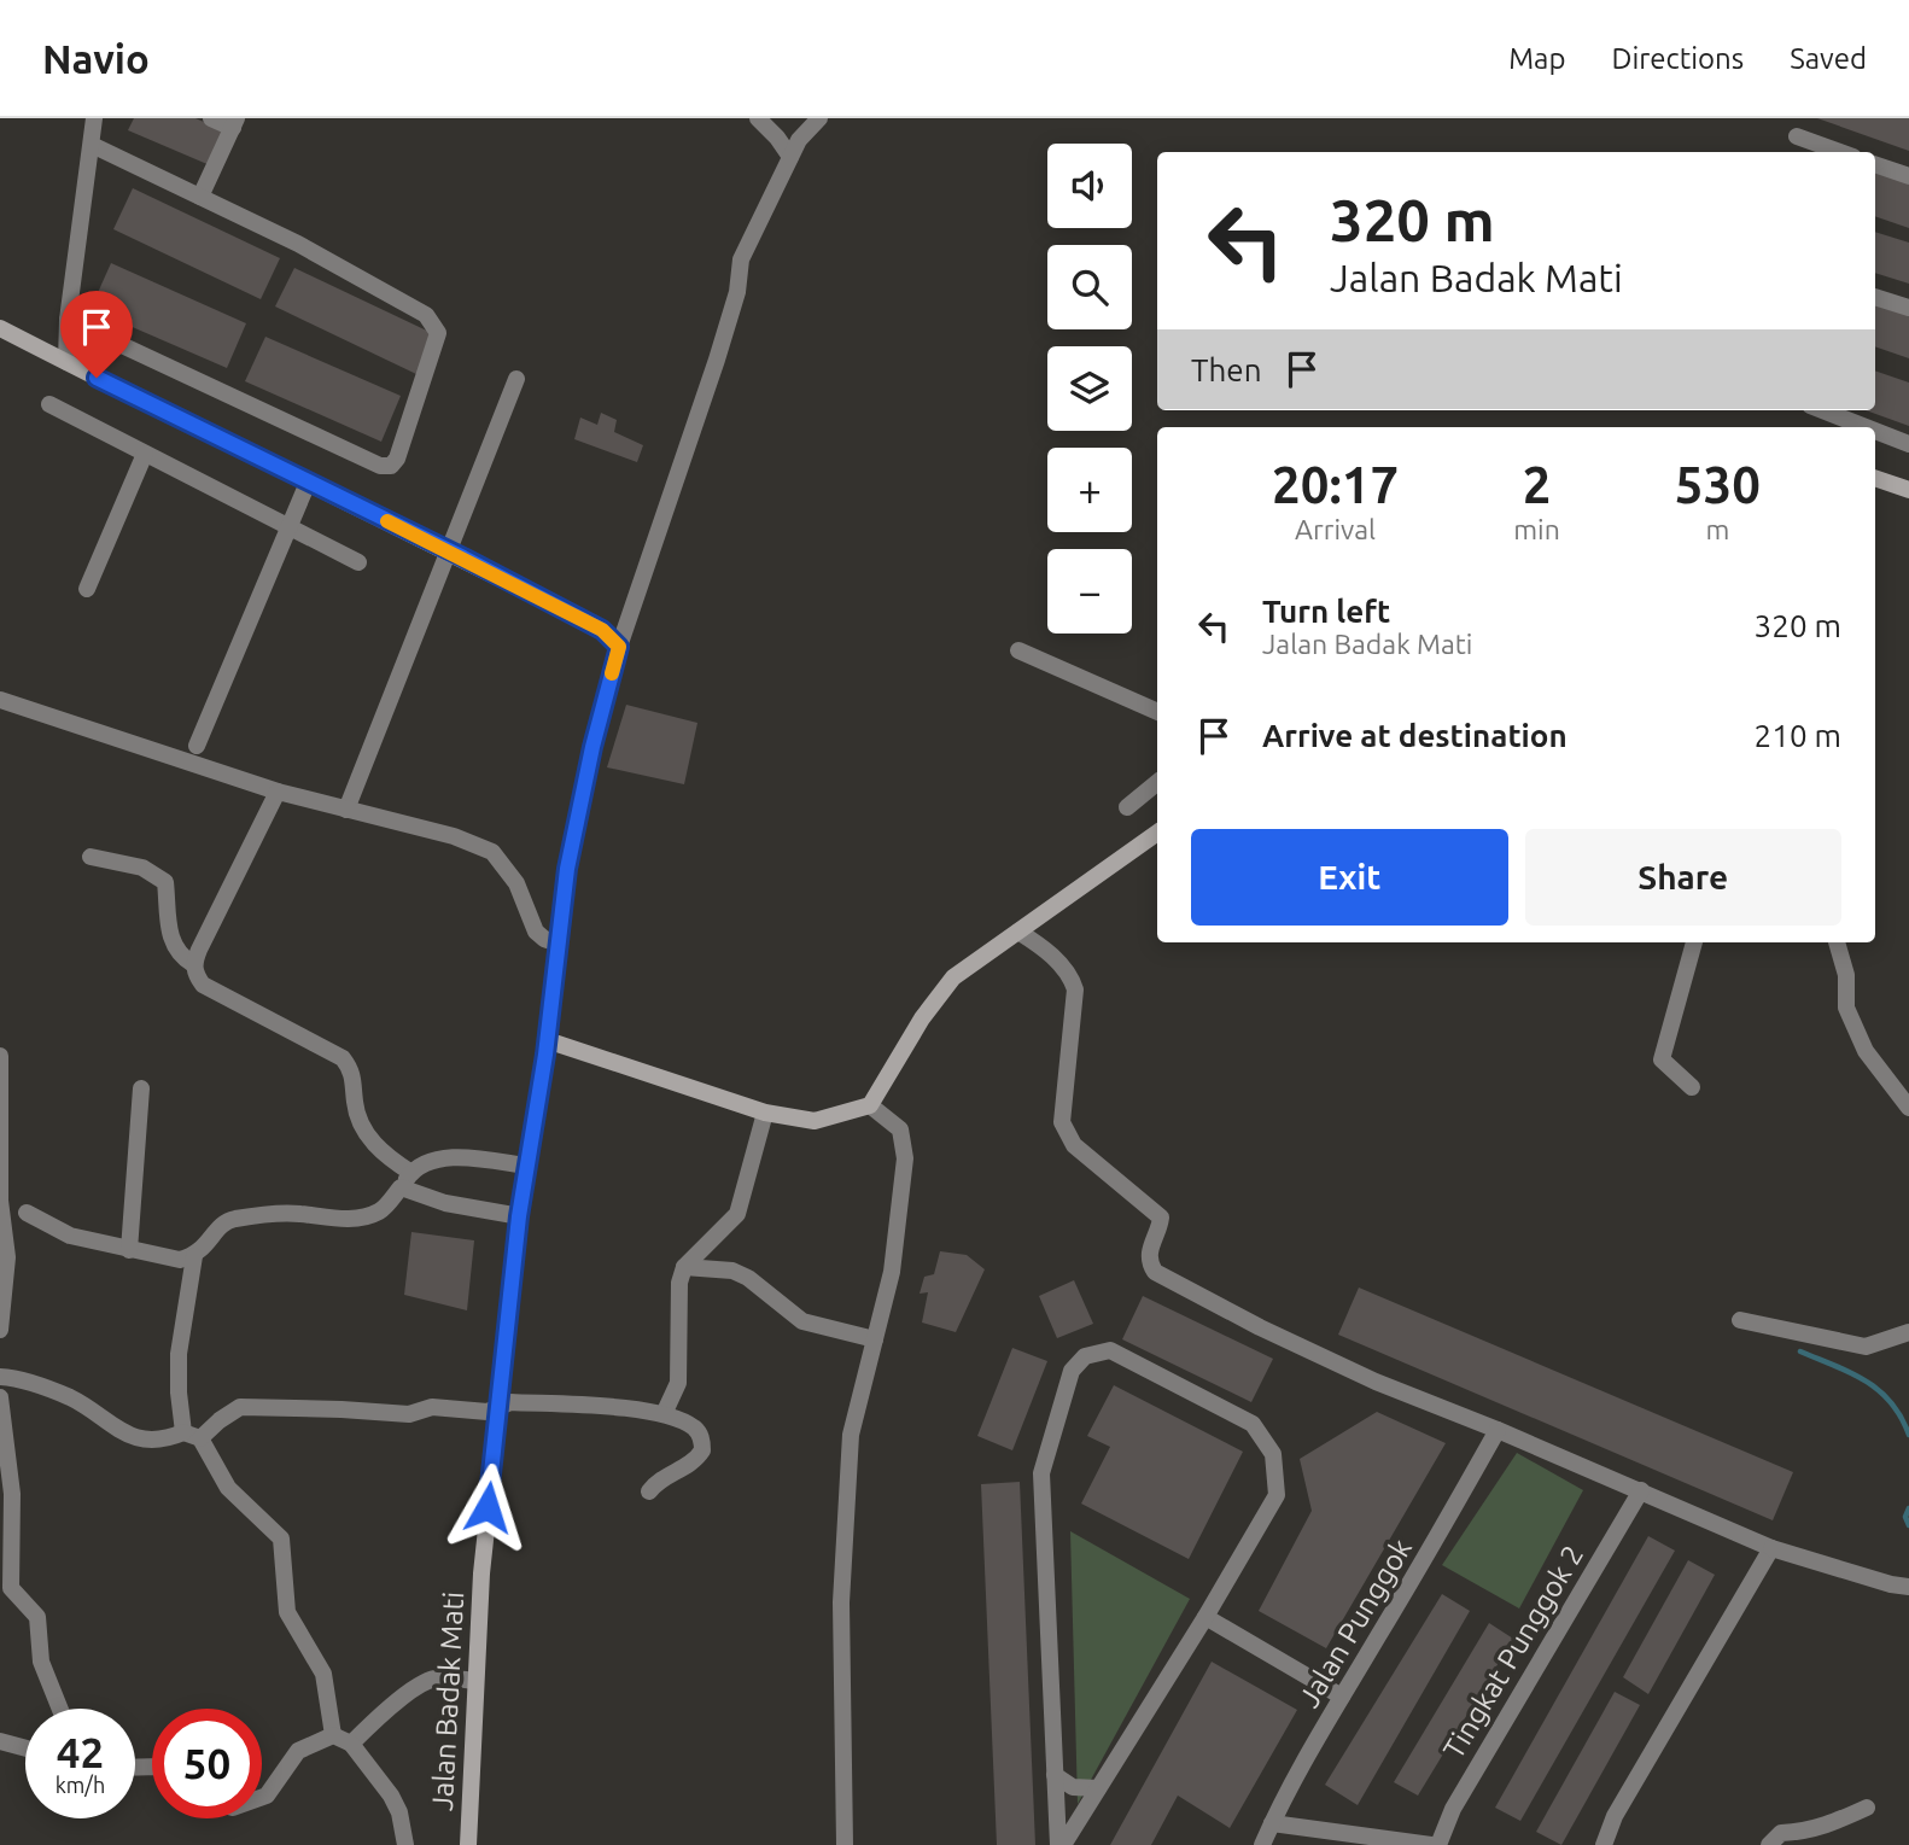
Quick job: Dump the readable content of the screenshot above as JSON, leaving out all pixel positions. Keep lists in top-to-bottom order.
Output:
{
  "streets": {
    "main road": ["Jalan Badak Mati"],
    "street": ["Jalan Punggok", "Tingkat Punggok 2"]
  },
  "page": {
    "header": "Navio",
    "nav": ["Map", "Directions", "Saved"],
    "map_buttons": ["+", "−"],
    "turn": ["320 m", "Jalan Badak Mati"],
    "then": "Then",
    "eta": [
      "20:17",
      "Arrival",
      "2",
      "min",
      "530",
      "m"
    ],
    "list": [
      {
        "name": "Turn left",
        "note": "Jalan Badak Mati",
        "value": "320 m"
      },
      {
        "name": "Arrive at destination",
        "value": "210 m"
      }
    ],
    "buttons": ["Exit", "Share"],
    "speed": "42 km/h",
    "limit": "50"
  }
}
